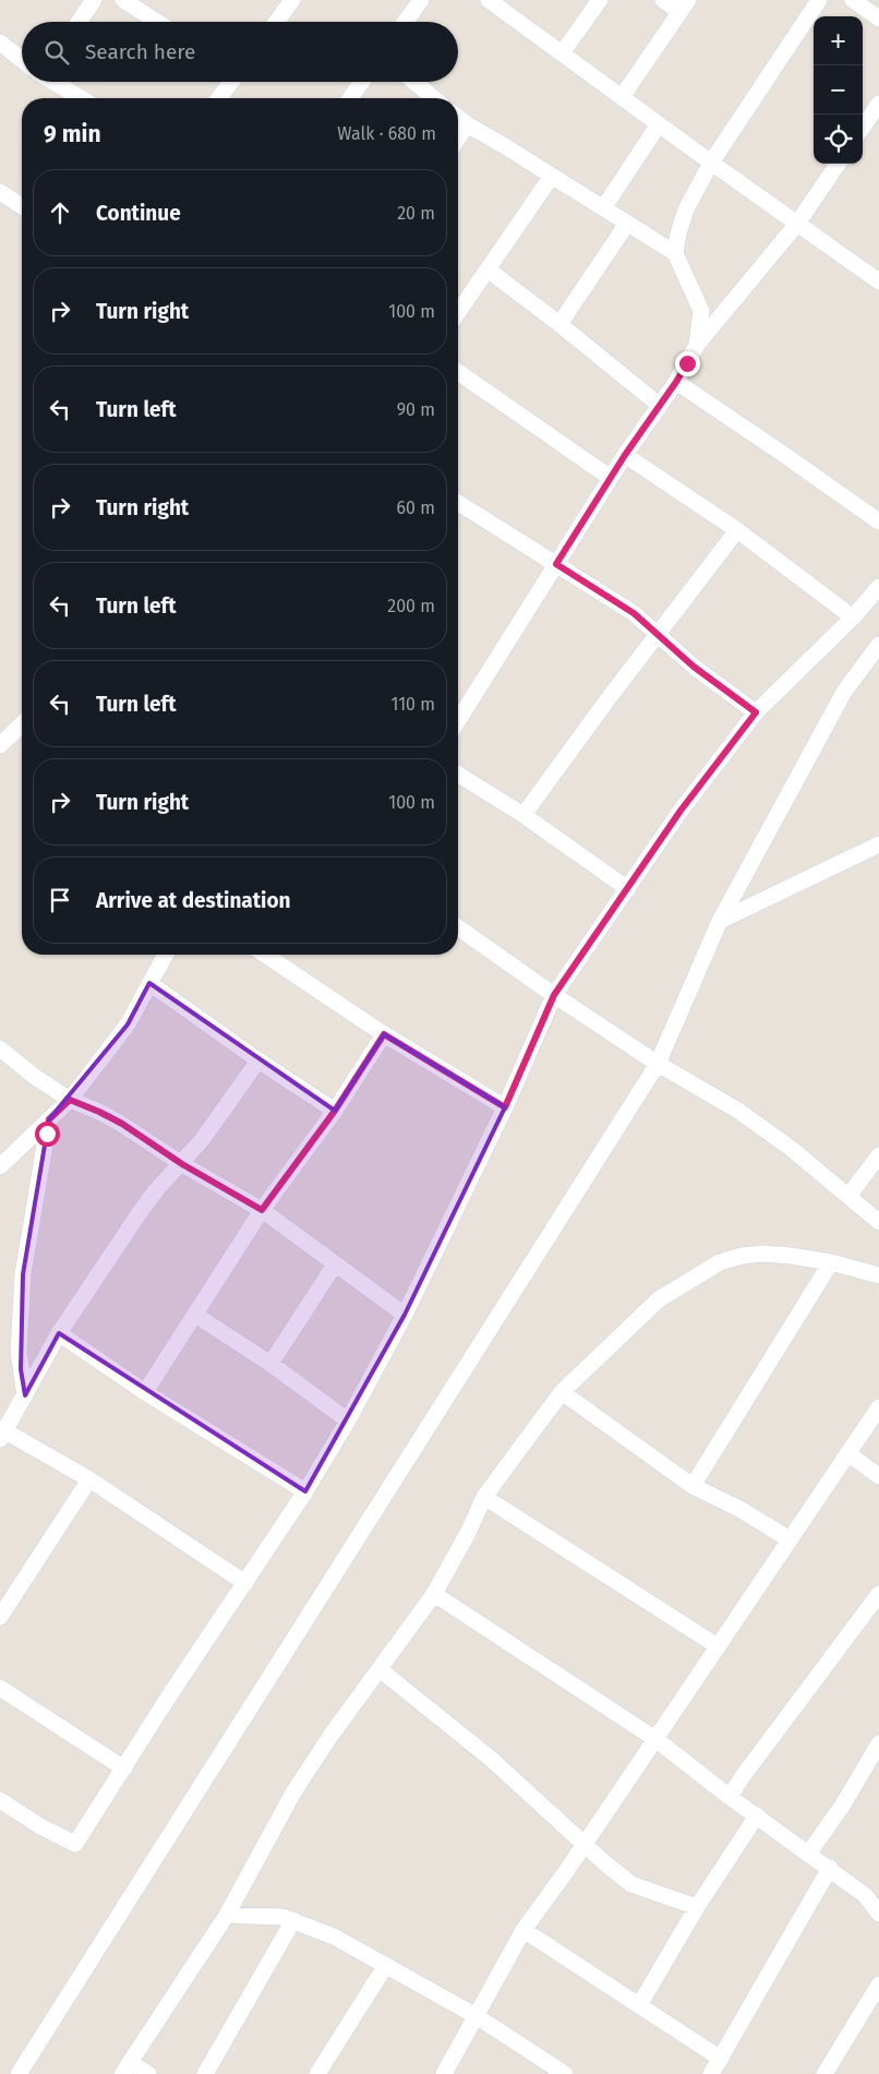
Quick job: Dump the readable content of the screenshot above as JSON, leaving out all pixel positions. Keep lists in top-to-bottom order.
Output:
{
  "page": {
    "map_buttons": ["+", "−"],
    "search": "Search here",
    "heading": ["9 min", "Walk · 680 m"],
    "list": [
      ["Continue", "20 m"],
      ["Turn right", "100 m"],
      ["Turn left", "90 m"],
      ["Turn right", "60 m"],
      ["Turn left", "200 m"],
      ["Turn left", "110 m"],
      ["Turn right", "100 m"],
      "Arrive at destination"
    ]
  }
}
